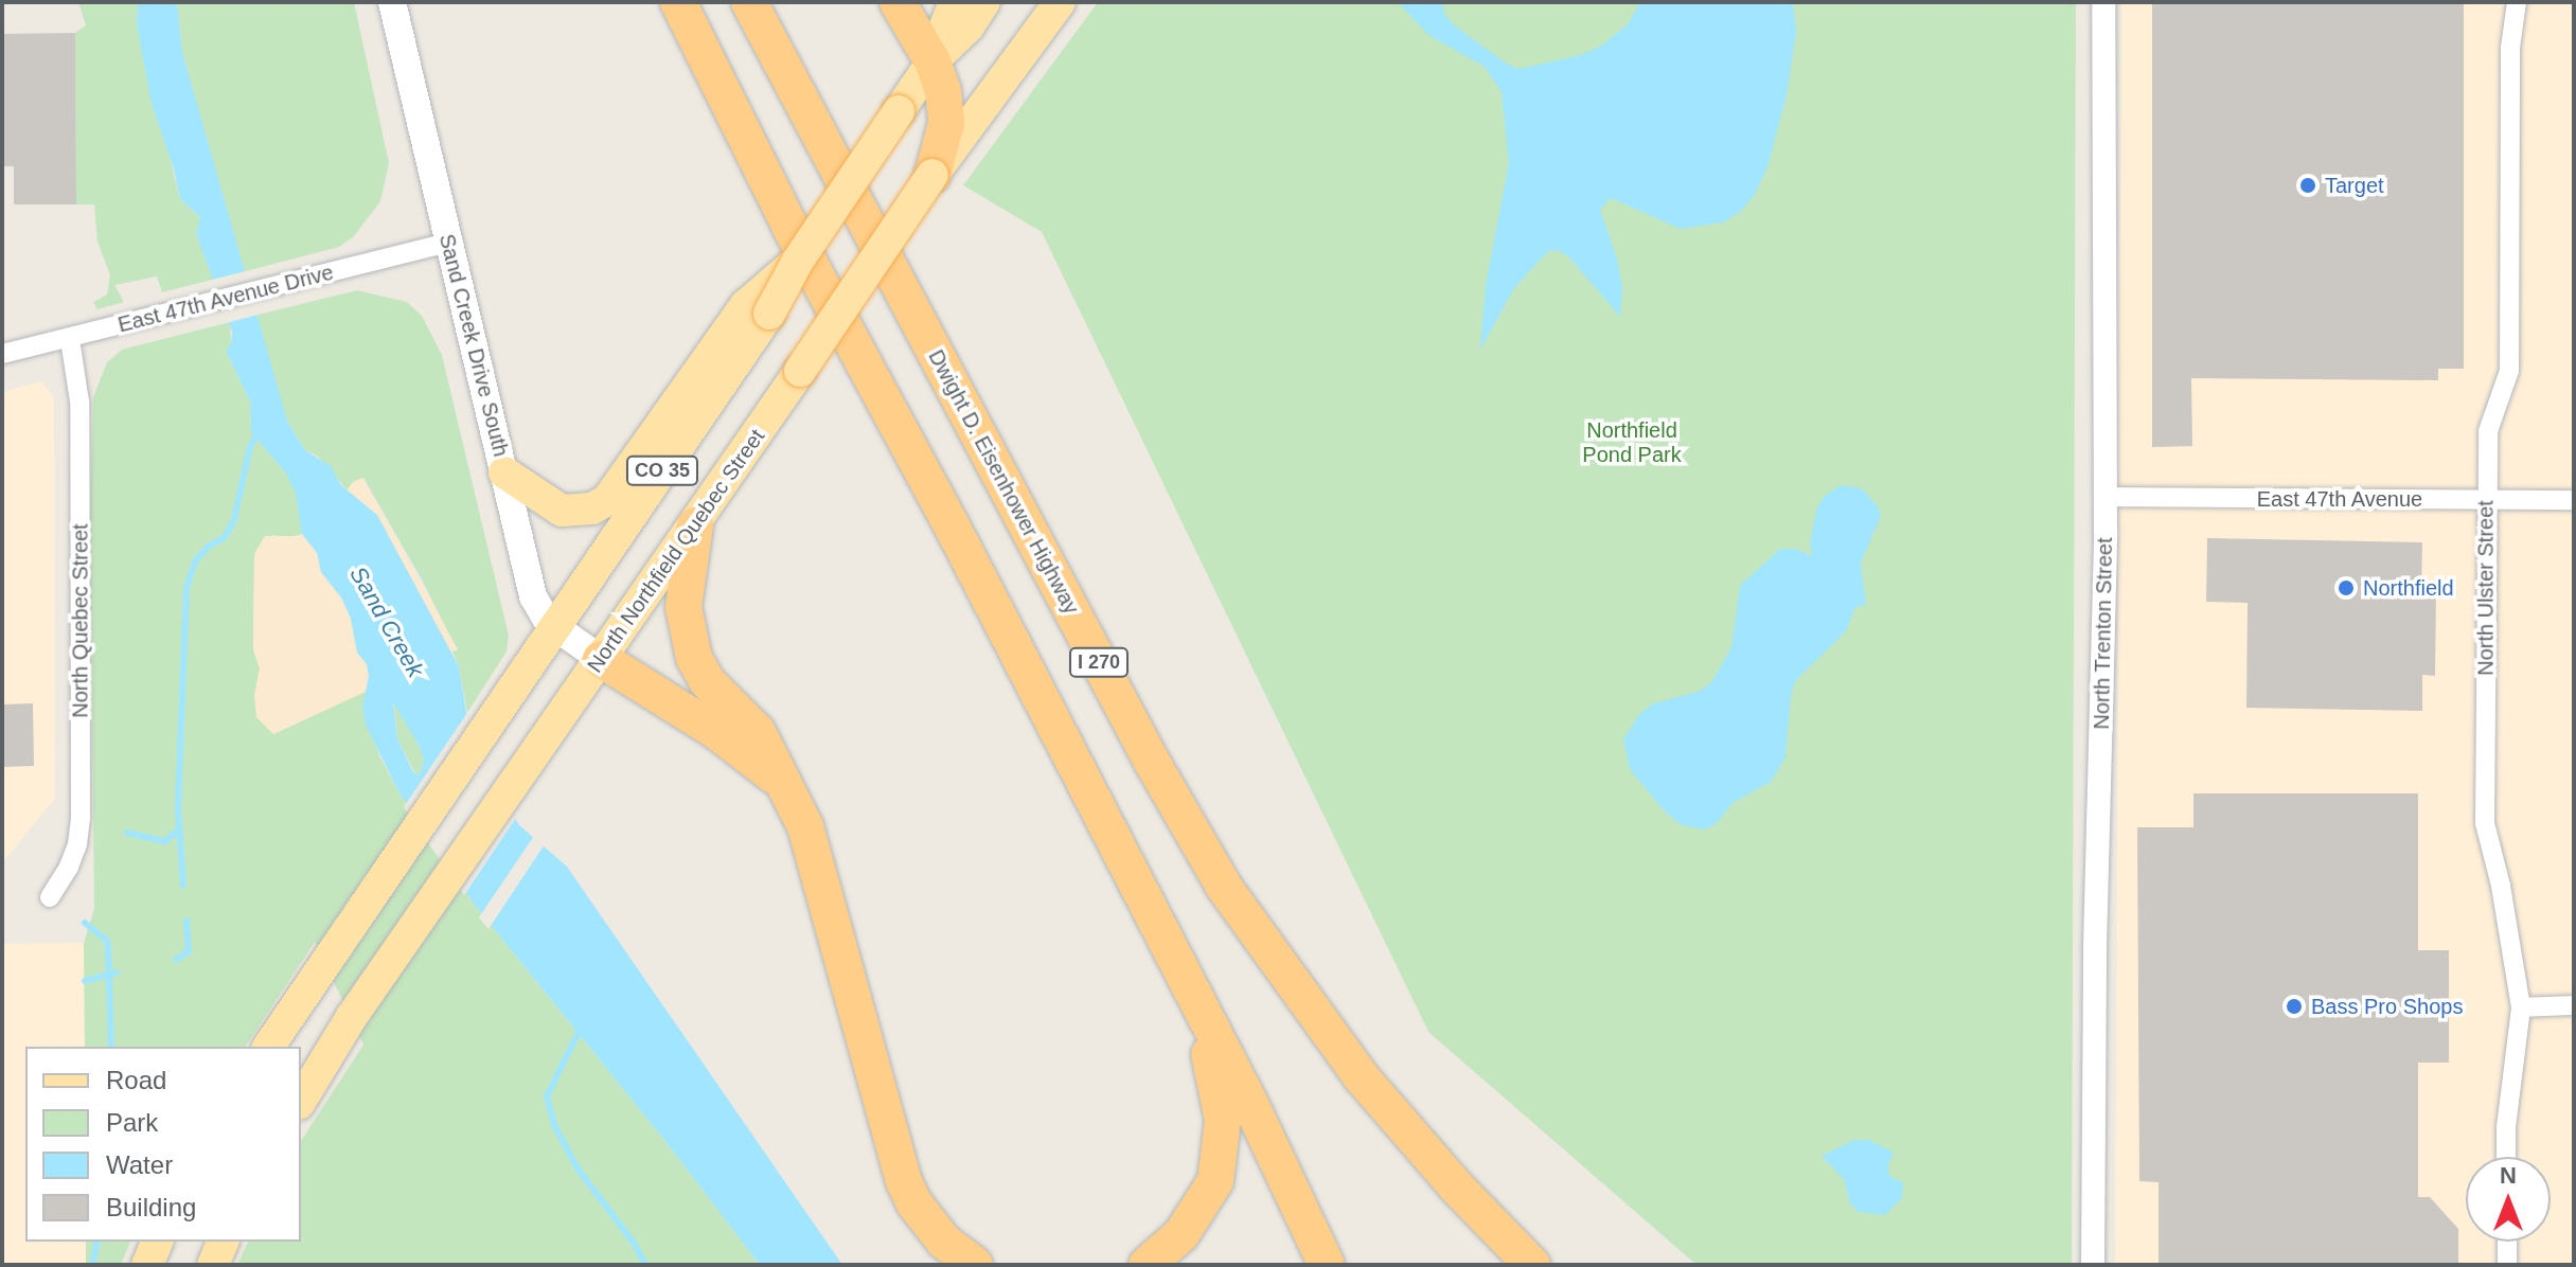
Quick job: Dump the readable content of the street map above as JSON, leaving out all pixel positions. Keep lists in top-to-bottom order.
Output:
{
  "streets": {
    "highway": ["Dwight D. Eisenhower Highway", "I 270"],
    "main road": ["Sand Creek Drive South", "CO 35", "North Northfield Quebec Street"],
    "street": [
      "East 47th Avenue Drive",
      "East 47th Avenue",
      "North Ulster Street",
      "North Quebec Street",
      "North Trenton Street"
    ]
  },
  "crossings": [
    ["East 47th Avenue Drive", "Sand Creek Drive South"],
    ["East 47th Avenue Drive", "North Quebec Street"],
    ["Sand Creek Drive South", "CO 35"],
    ["Sand Creek Drive South", "North Northfield Quebec Street"],
    ["East 47th Avenue", "North Ulster Street"],
    ["East 47th Avenue", "North Trenton Street"]
  ],
  "water": ["Sand Creek"],
  "parks": ["Northfield Pond Park"],
  "places": ["Target", "Northfield", "Bass Pro Shops"],
  "legend": [
    "Road",
    "Park",
    "Water",
    "Building"
  ],
  "north": "top"
}
